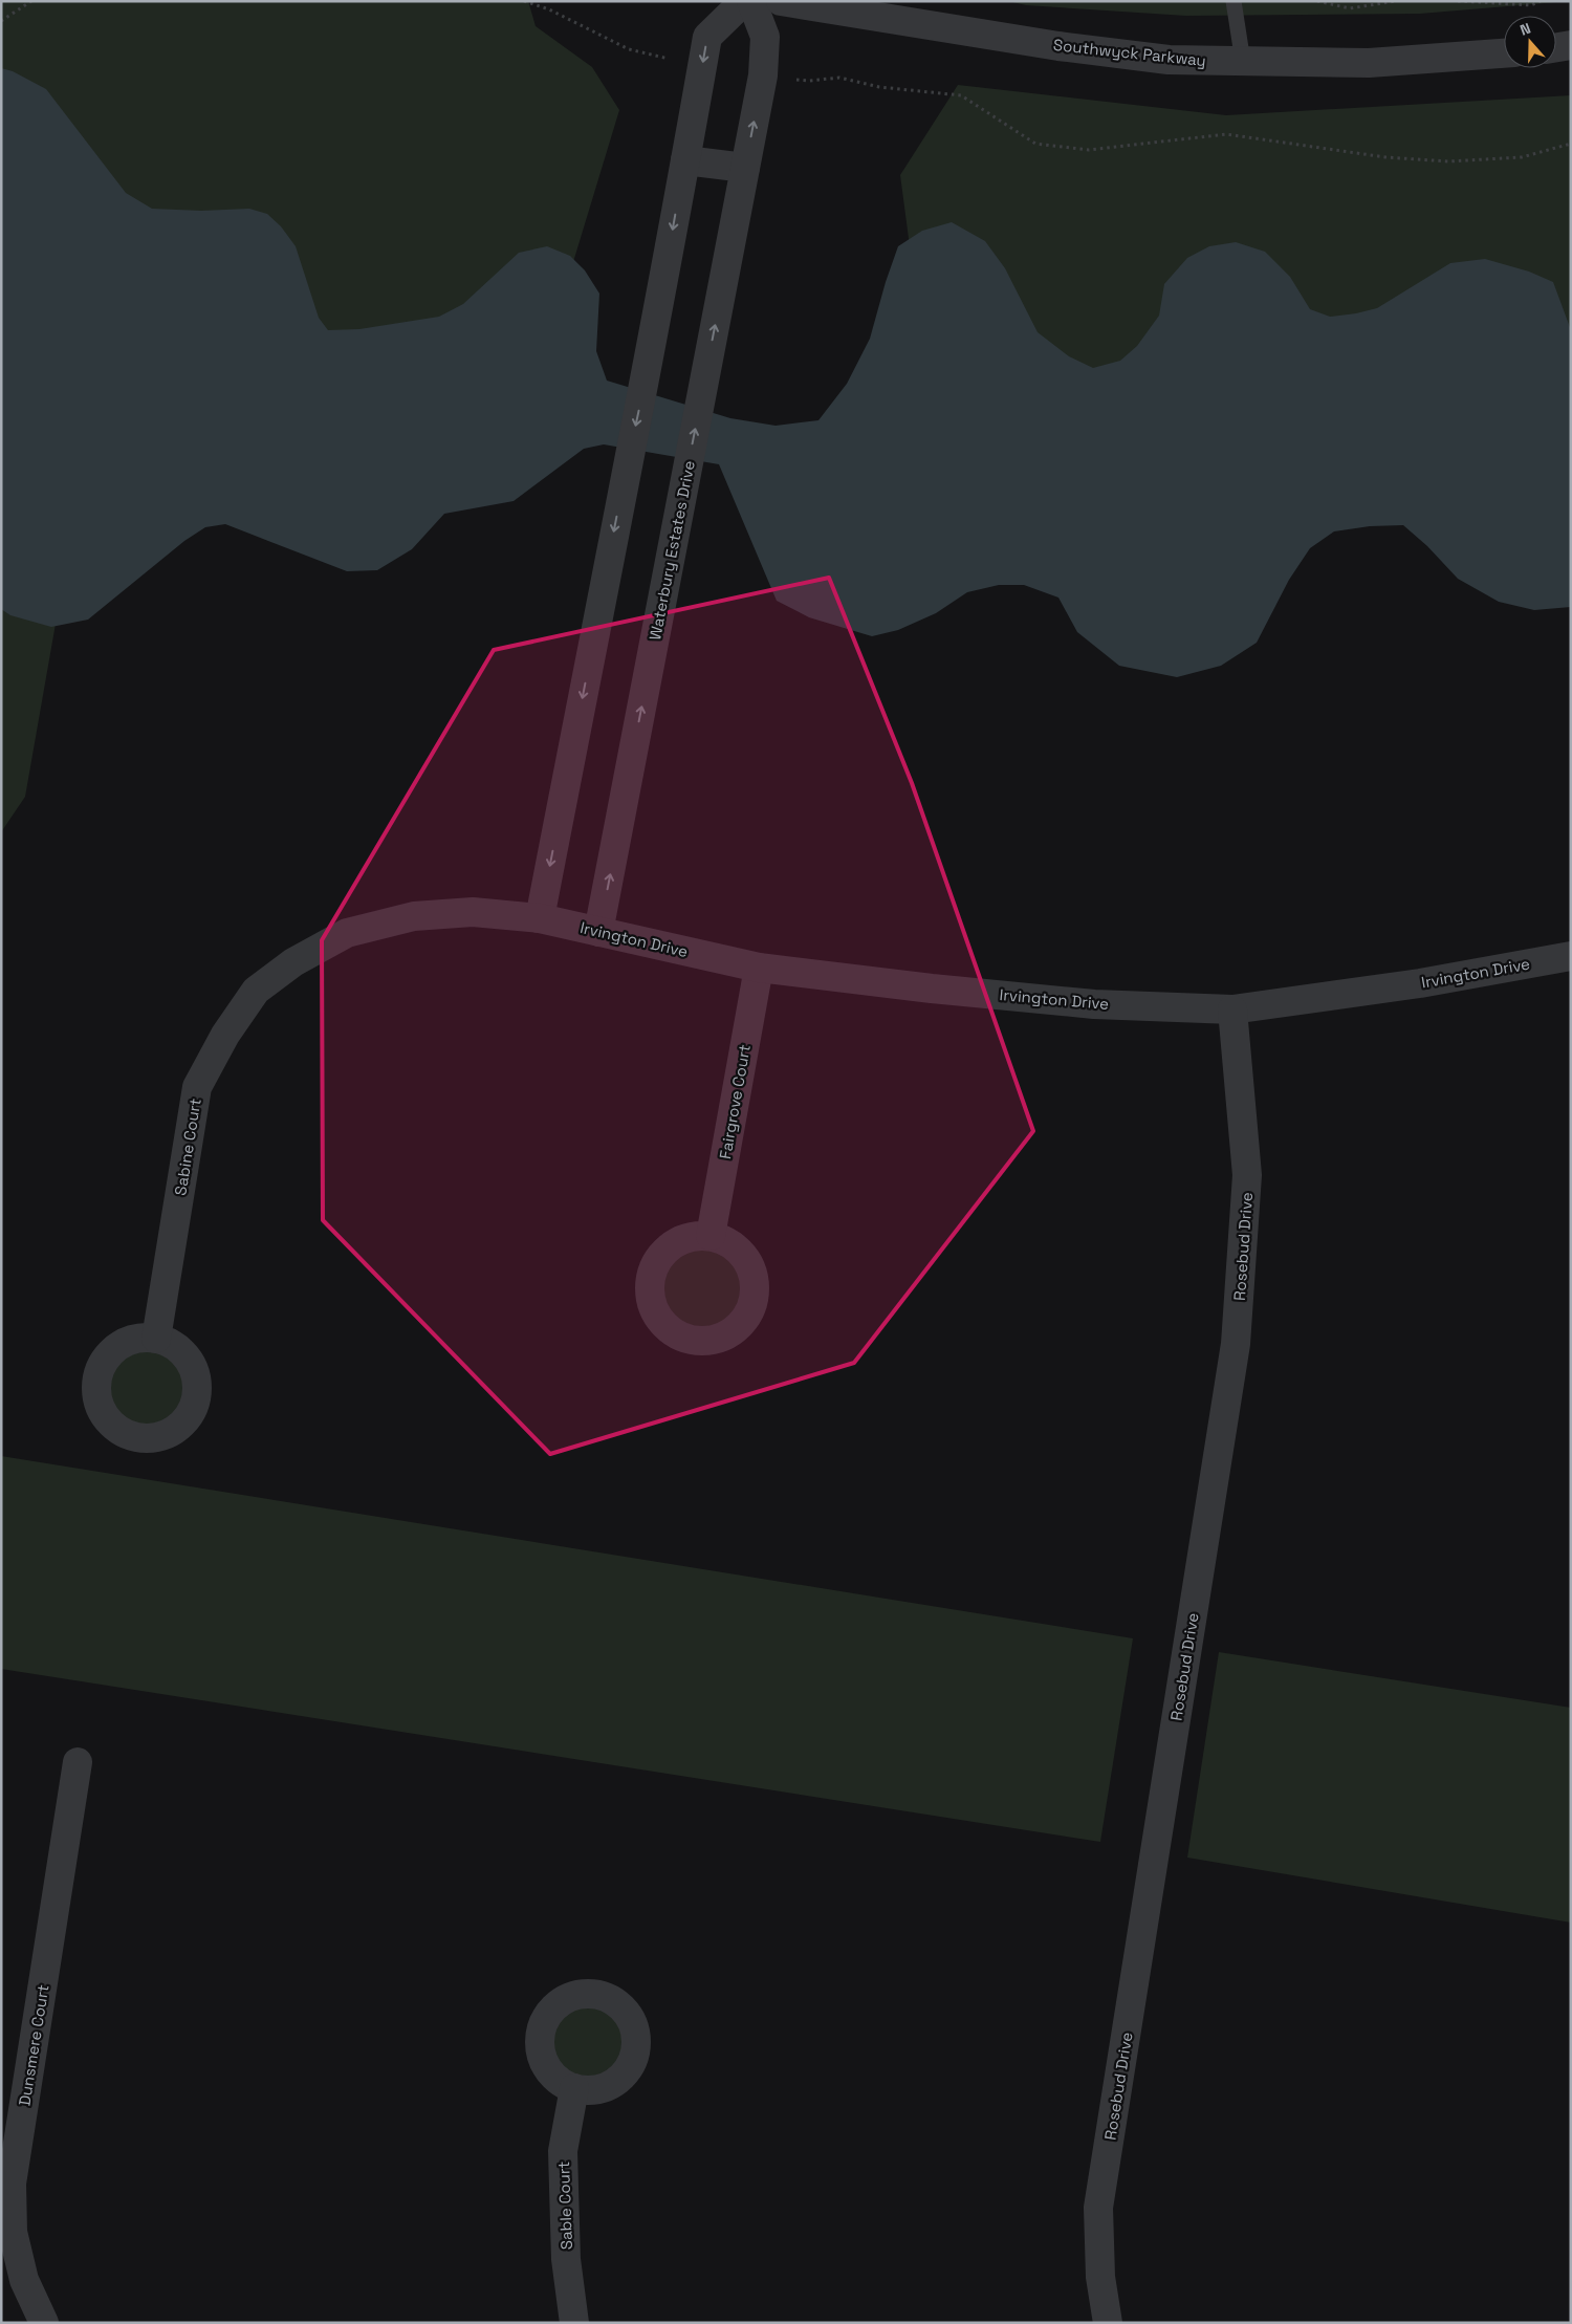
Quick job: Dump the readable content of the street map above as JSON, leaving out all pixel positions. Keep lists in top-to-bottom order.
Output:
{
  "streets": {
    "street": [
      "Southwyck Parkway",
      "Waterbury Estates Drive",
      "Irvington Drive",
      "Fairgrove Court",
      "Sabine Court",
      "Rosebud Drive",
      "Dunsmere Court",
      "Sable Court"
    ]
  },
  "crossings": [
    ["Waterbury Estates Drive", "Irvington Drive"],
    ["Irvington Drive", "Fairgrove Court"],
    ["Irvington Drive", "Sabine Court"],
    ["Irvington Drive", "Rosebud Drive"]
  ],
  "north": "top"
}
